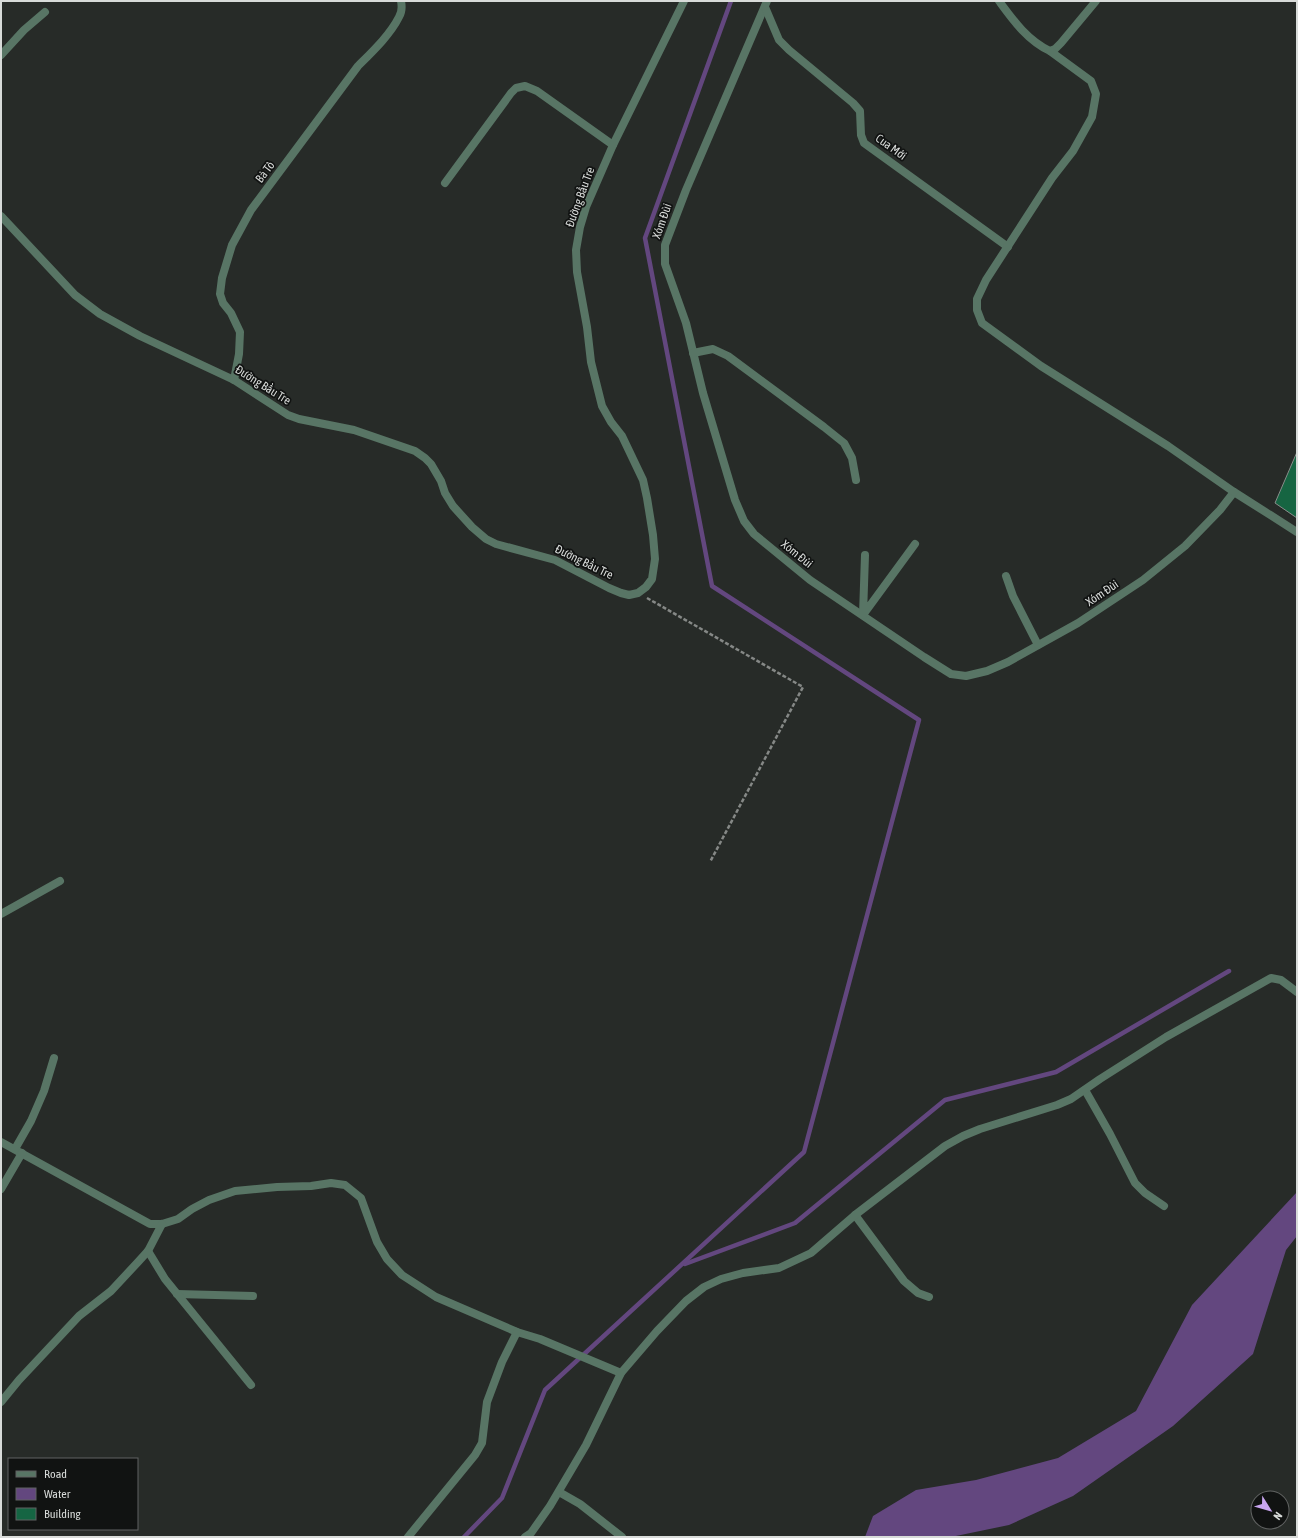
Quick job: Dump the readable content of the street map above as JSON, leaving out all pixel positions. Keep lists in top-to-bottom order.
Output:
{
  "streets": {
    "street": [
      "Cua Mới",
      "Bà Tô",
      "Đường Bầu Tre",
      "Xóm Đùi"
    ]
  },
  "crossings": [
    ["Cua Mới", "Xóm Đùi"],
    ["Bà Tô", "Đường Bầu Tre"]
  ],
  "legend": ["Road", "Water", "Building"],
  "north": "bottom right"
}
